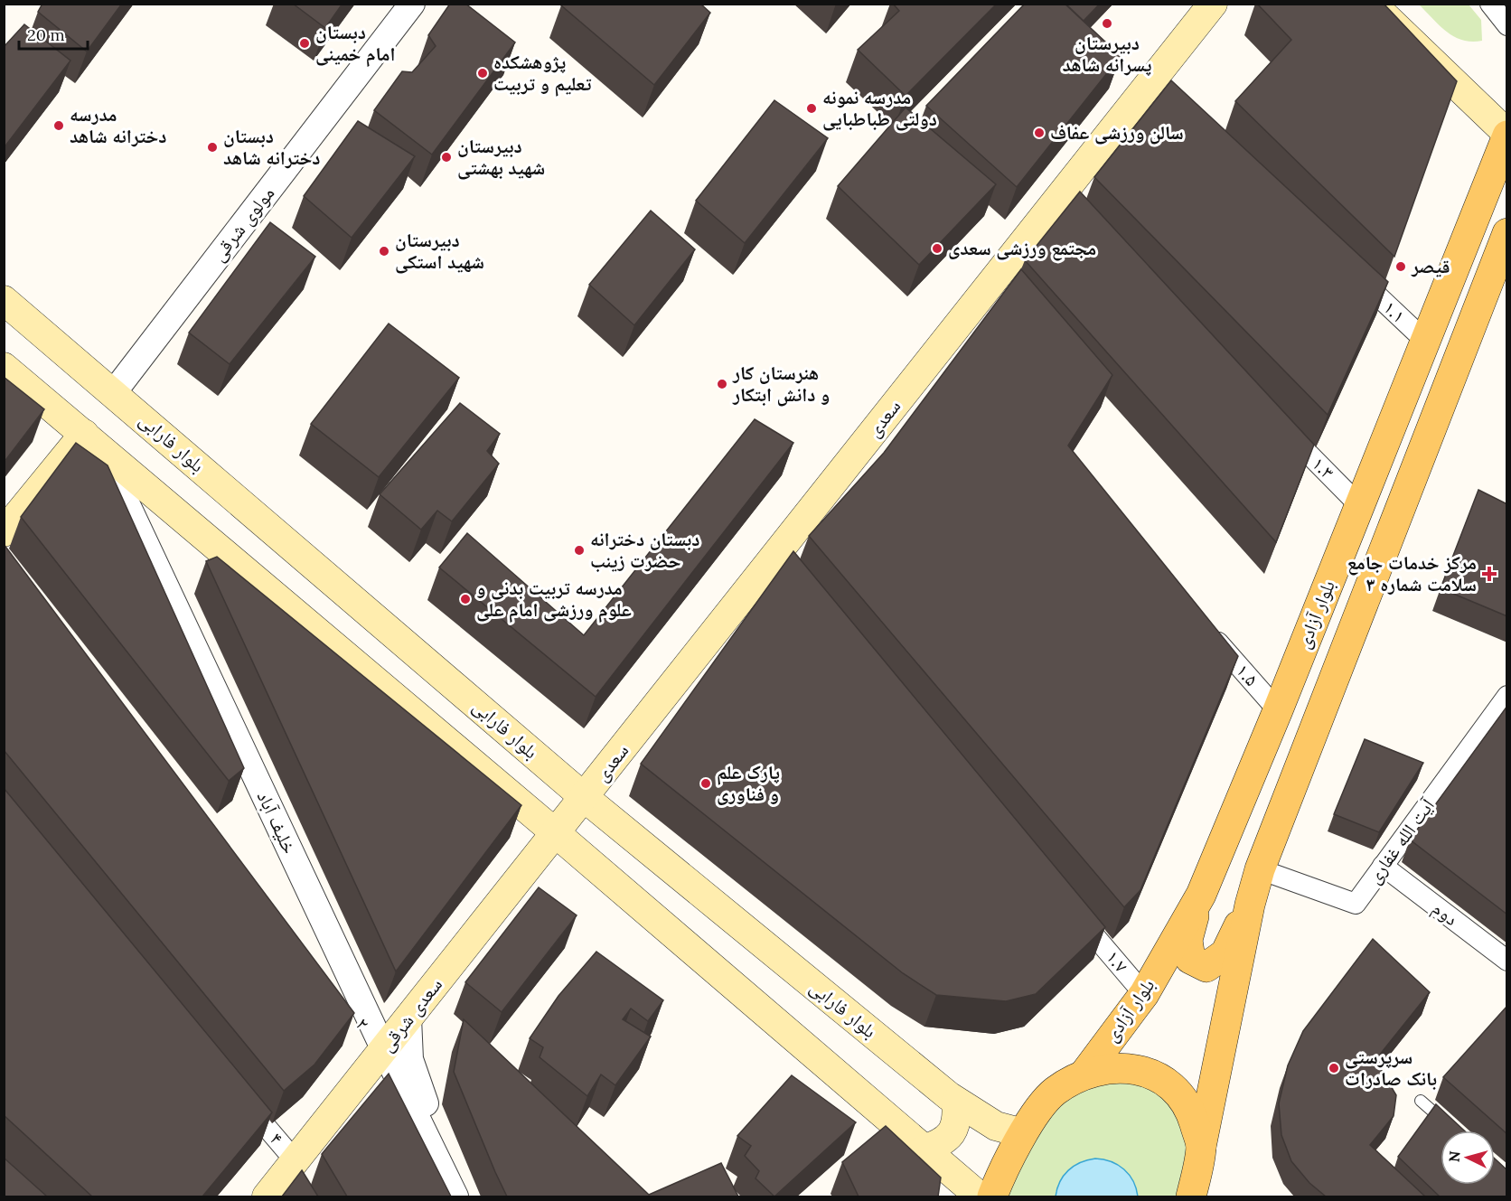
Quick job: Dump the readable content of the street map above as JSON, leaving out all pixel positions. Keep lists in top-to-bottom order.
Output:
{
  "streets": {
    "main road": [
      "سعدی",
      "بلوار فارابی",
      "بلوار آزادی",
      "سعدی شرقی"
    ],
    "street": [
      "مولوی شرقی",
      "۱.۱",
      "۱.۳",
      "۱.۵",
      "خلیف آباد",
      "آیت الله غفاری",
      "دوم",
      "۱.۷",
      "۲",
      "۴"
    ]
  },
  "crossings": [
    ["مولوی شرقی", "بلوار فارابی"],
    ["۱.۱", "بلوار آزادی"],
    ["سعدی", "بلوار فارابی"],
    ["سعدی", "سعدی شرقی"],
    ["۱.۳", "بلوار آزادی"],
    ["بلوار آزادی", "۱.۵"],
    ["بلوار آزادی", "آیت الله غفاری"],
    ["بلوار آزادی", "۱.۷"],
    ["خلیف آباد", "سعدی شرقی"],
    ["خلیف آباد", "۲"],
    ["آیت الله غفاری", "دوم"],
    ["سعدی شرقی", "۲"],
    ["سعدی شرقی", "۴"]
  ],
  "places": {
    "other": [
      "دبیرستان پسرانه شاهد",
      "دبستان امام خمینی",
      "پژوهشکده تعلیم و تربیت",
      "مدرسه نمونه دولتی طباطبایی",
      "مدرسه دخترانه شاهد",
      "سالن ورزشی عفاف",
      "دبستان دخترانه شاهد",
      "دبیرستان شهید بهشتی",
      "مجتمع ورزشی سعدی",
      "دبیرستان شهید استکی",
      "قیصر",
      "هنرستان کار و دانش ابتکار",
      "دبستان دخترانه حضرت زینب",
      "مدرسه تربیت بدنی و علوم ورزشی امام علی",
      "پارک علم و فناوری",
      "سرپرستی بانک صادرات"
    ],
    "health": ["مرکز خدمات جامع سلامت شماره ۳"]
  },
  "scale_bar": "20 m",
  "north": "left"
}
